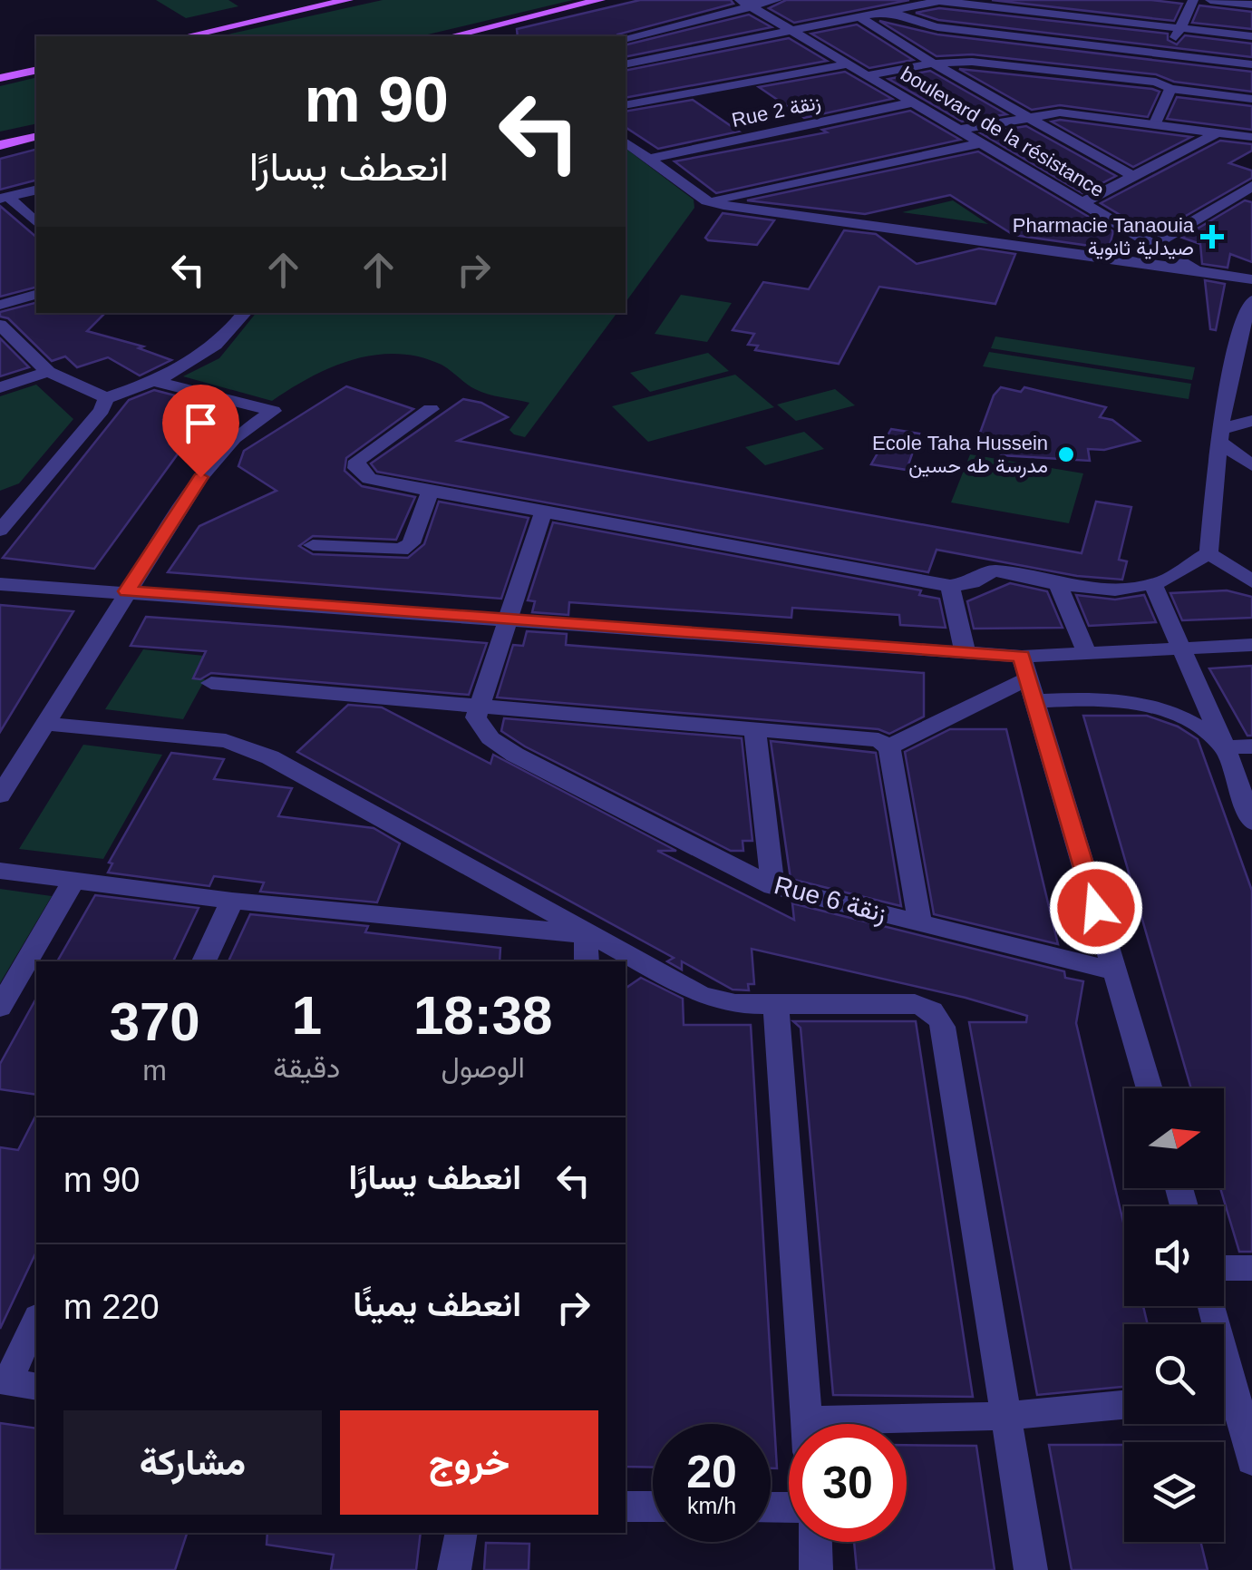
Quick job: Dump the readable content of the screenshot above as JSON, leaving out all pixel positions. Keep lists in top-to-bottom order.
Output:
{
  "streets": {
    "street": ["Rue 2 زنقة", "boulevard de la résistance", "Rue 6 زنقة"]
  },
  "crossings": [
    ["Rue 2 زنقة", "boulevard de la résistance"]
  ],
  "places": {
    "health": ["Pharmacie Tanaouia صيدلية ثانوية"],
    "other": ["Ecole Taha Hussein مدرسة طه حسين"]
  },
  "north": "right",
  "page": {
    "turn": ["90 m", "انعطف يسارًا"],
    "eta": [
      "18:38",
      "الوصول",
      "1",
      "دقيقة",
      "370",
      "m"
    ],
    "list": [
      {
        "name": "انعطف يسارًا",
        "value": "90 m"
      },
      {
        "name": "انعطف يمينًا",
        "value": "220 m"
      }
    ],
    "buttons": ["خروج", "مشاركة"],
    "speed": "20 km/h",
    "limit": "30"
  }
}
